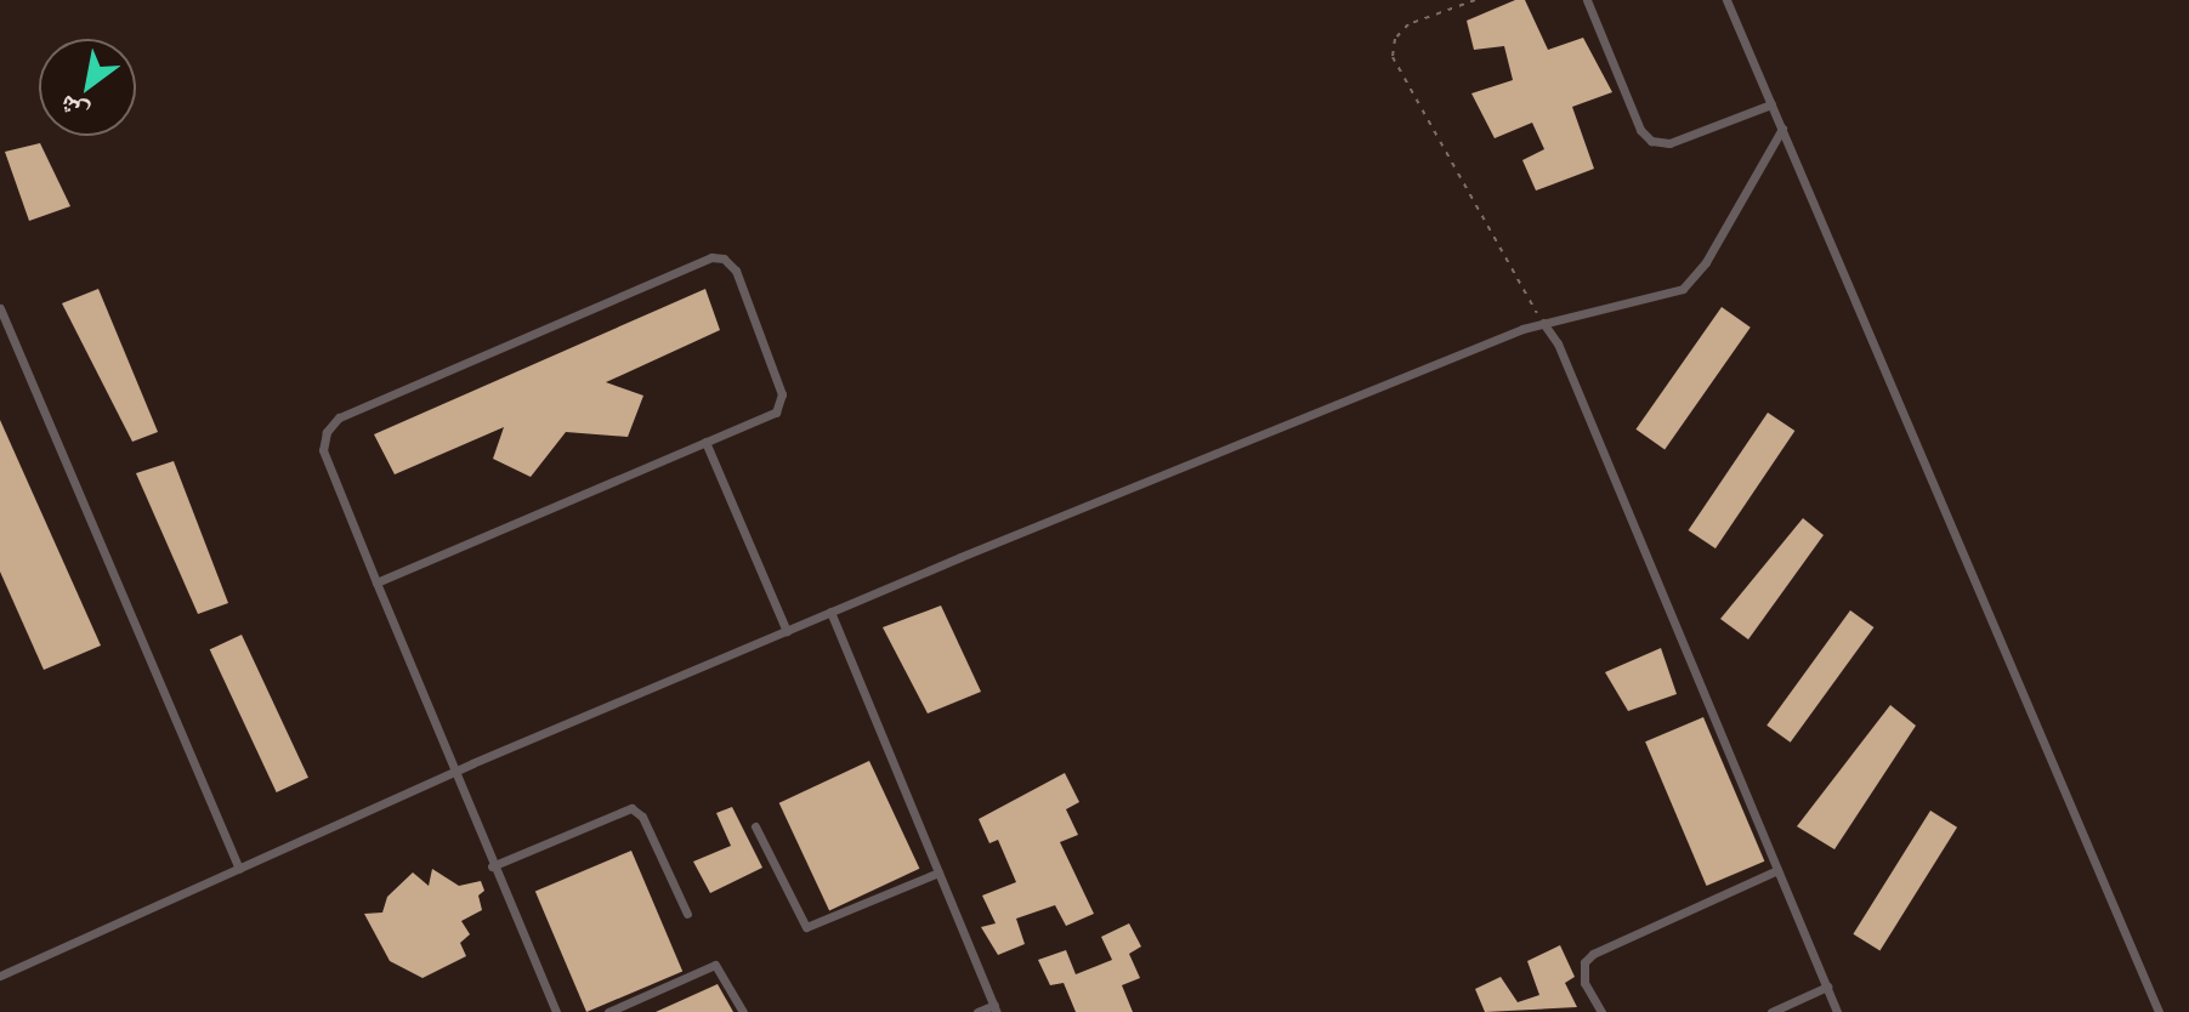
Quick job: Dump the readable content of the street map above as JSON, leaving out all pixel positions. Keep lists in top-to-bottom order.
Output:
{
  "north": "bottom left"
}
